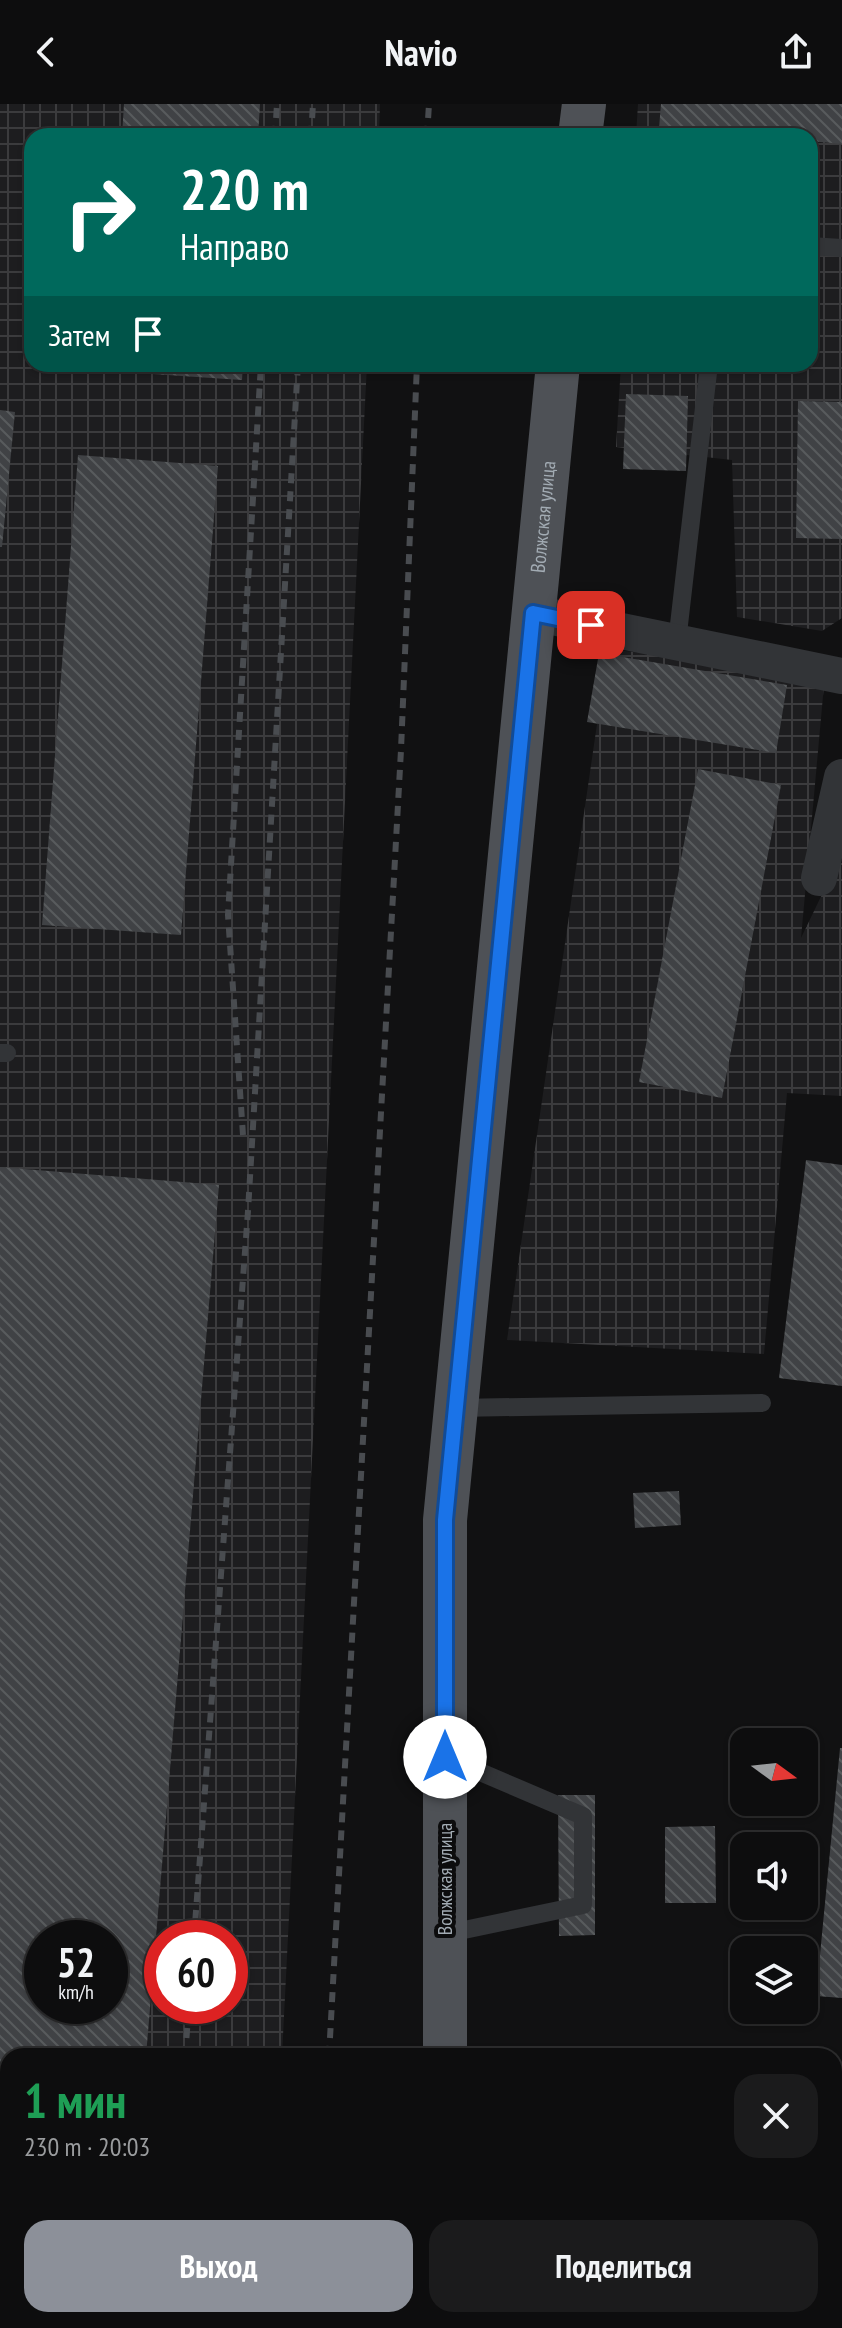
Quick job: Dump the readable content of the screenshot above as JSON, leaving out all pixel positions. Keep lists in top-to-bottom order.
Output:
{
  "streets": {
    "main road": ["Волжская улица"]
  },
  "north": "right",
  "page": {
    "header": "Navio",
    "turn": ["220 m", "Направо"],
    "then": "Затем",
    "speed": "52 km/h",
    "limit": "60",
    "heading": ["1 мин", "230 m · 20:03"],
    "buttons": ["Выход", "Поделиться"]
  }
}
